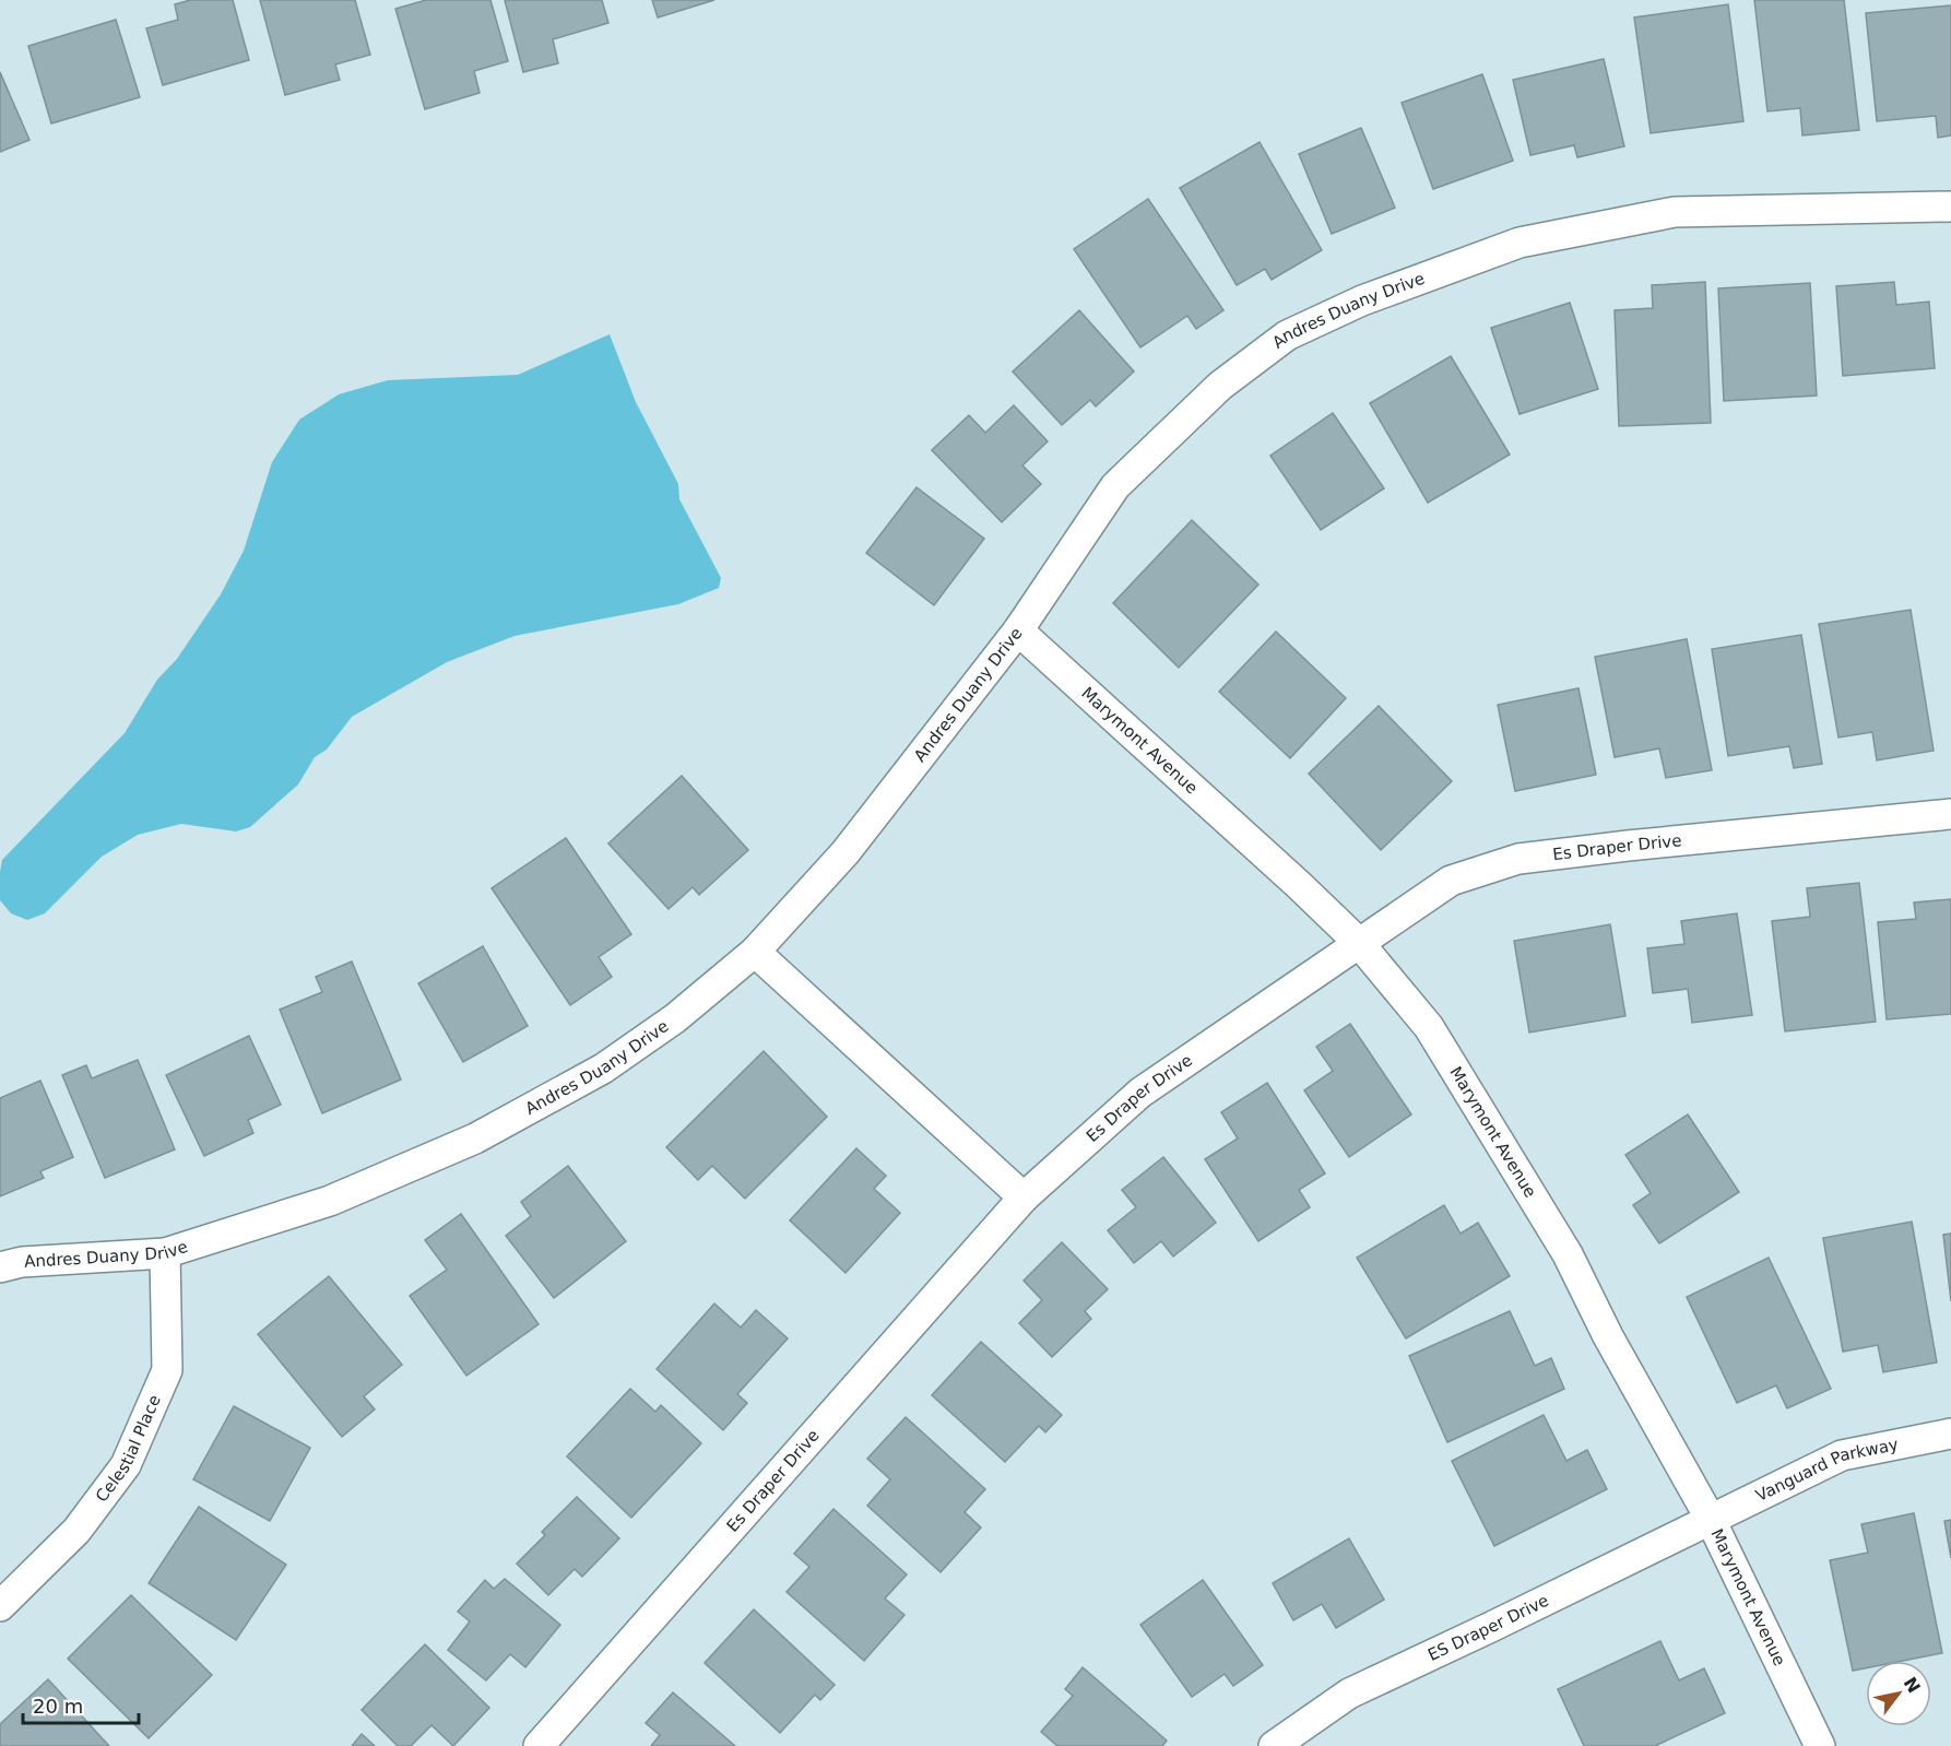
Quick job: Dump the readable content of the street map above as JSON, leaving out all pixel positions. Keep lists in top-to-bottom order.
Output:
{
  "streets": {
    "street": [
      "Andres Duany Drive",
      "Marymont Avenue",
      "Es Draper Drive",
      "Celestial Place",
      "Vanguard Parkway",
      "ES Draper Drive"
    ]
  },
  "crossings": [
    ["Andres Duany Drive", "Marymont Avenue"],
    ["Andres Duany Drive", "Celestial Place"],
    ["Marymont Avenue", "Es Draper Drive"],
    ["Marymont Avenue", "Vanguard Parkway"],
    ["Marymont Avenue", "ES Draper Drive"],
    ["Vanguard Parkway", "ES Draper Drive"]
  ],
  "scale_bar": "20 m",
  "north": "top right"
}
